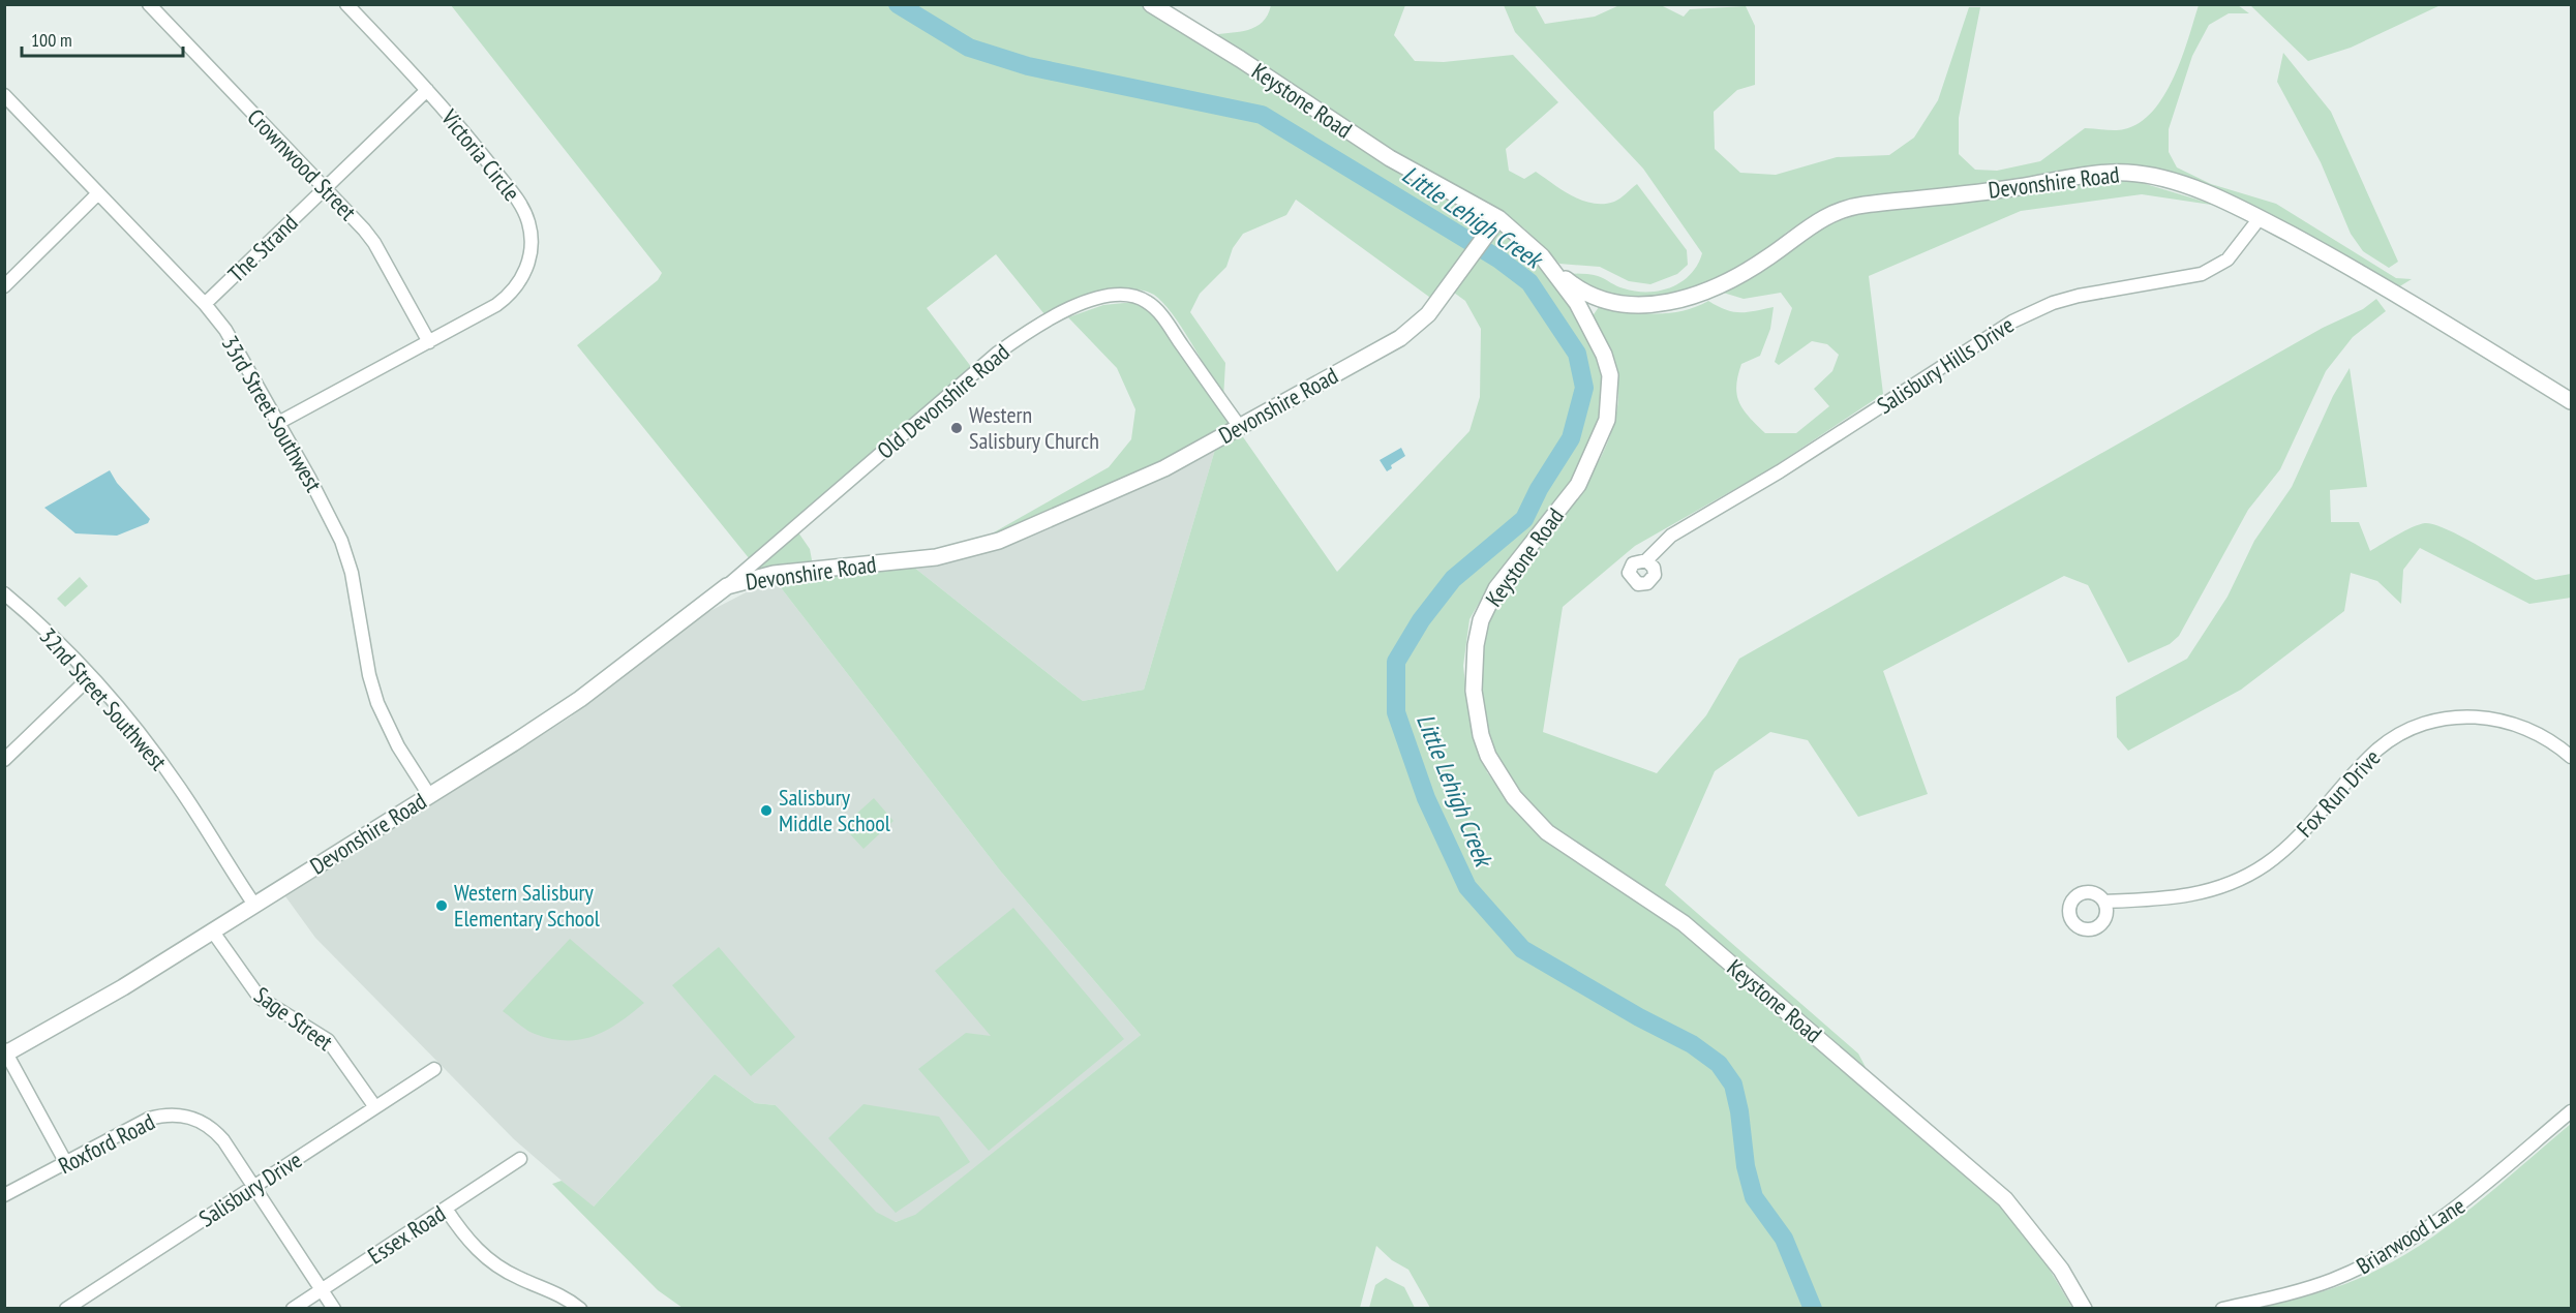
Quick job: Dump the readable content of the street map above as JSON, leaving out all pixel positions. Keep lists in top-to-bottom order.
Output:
{
  "streets": {
    "street": [
      "Keystone Road",
      "Victoria Circle",
      "Crownwood Street",
      "Devonshire Road",
      "The Strand",
      "Salisbury Hills Drive",
      "Old Devonshire Road",
      "33rd Street Southwest",
      "32nd Street Southwest",
      "Fox Run Drive",
      "Sage Street",
      "Roxford Road",
      "Salisbury Drive",
      "Essex Road",
      "Briarwood Lane"
    ]
  },
  "crossings": [
    ["Keystone Road", "Devonshire Road"],
    ["Victoria Circle", "Crownwood Street"],
    ["Victoria Circle", "The Strand"],
    ["Victoria Circle", "33rd Street Southwest"],
    ["Crownwood Street", "The Strand"],
    ["Devonshire Road", "Salisbury Hills Drive"],
    ["Devonshire Road", "Old Devonshire Road"],
    ["Devonshire Road", "33rd Street Southwest"],
    ["Devonshire Road", "32nd Street Southwest"],
    ["Devonshire Road", "Sage Street"],
    ["The Strand", "33rd Street Southwest"],
    ["Sage Street", "Salisbury Drive"],
    ["Roxford Road", "Salisbury Drive"],
    ["Roxford Road", "Essex Road"]
  ],
  "water": ["Little Lehigh Creek"],
  "places": ["Western Salisbury Church", "Salisbury Middle School", "Western Salisbury Elementary School"],
  "scale_bar": "100 m"
}
